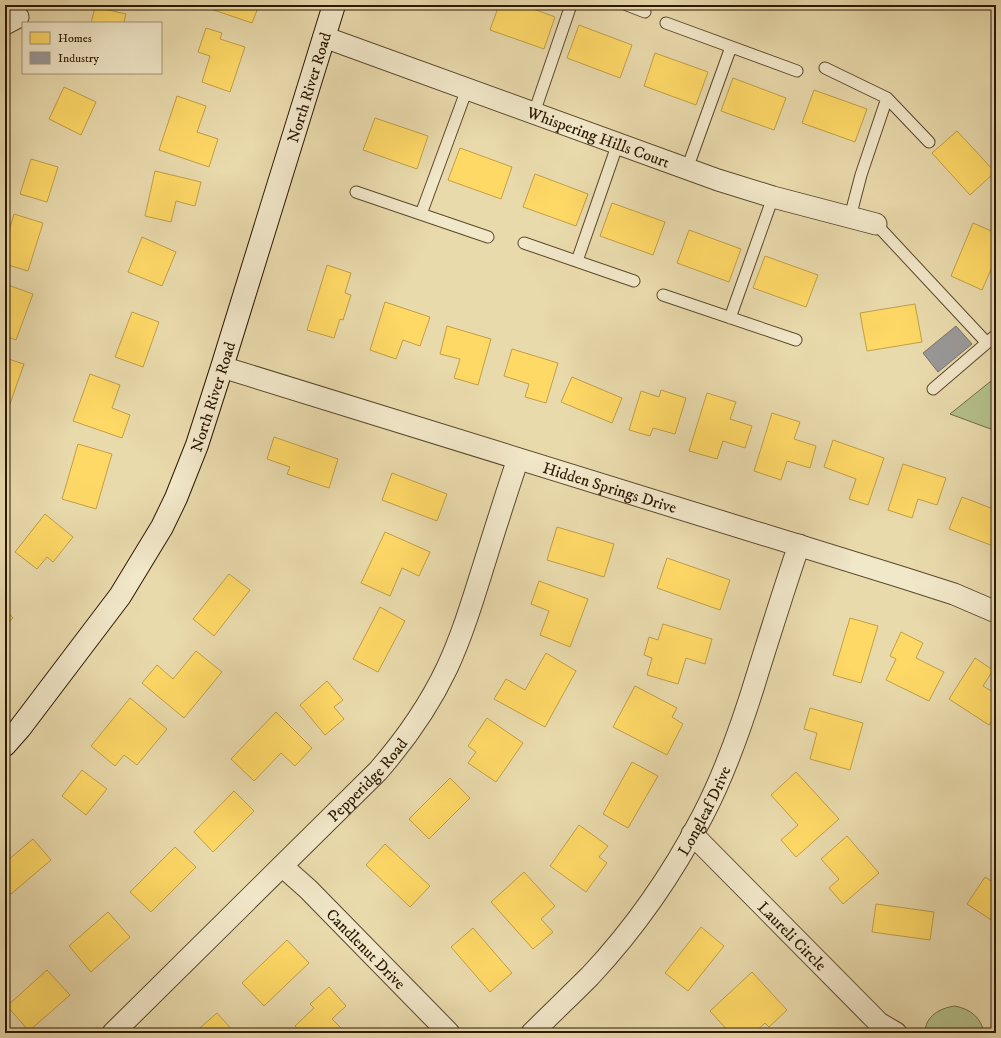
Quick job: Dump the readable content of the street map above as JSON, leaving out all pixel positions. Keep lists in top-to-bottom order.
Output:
{
  "streets": {
    "street": [
      "North River Road",
      "Whispering Hills Court",
      "Hidden Springs Drive",
      "Pepperidge Road",
      "Longleaf Drive",
      "Laureli Circle",
      "Candlenut Drive"
    ]
  },
  "crossings": [
    ["North River Road", "Whispering Hills Court"],
    ["North River Road", "Hidden Springs Drive"],
    ["Hidden Springs Drive", "Pepperidge Road"],
    ["Hidden Springs Drive", "Longleaf Drive"],
    ["Pepperidge Road", "Candlenut Drive"],
    ["Longleaf Drive", "Laureli Circle"]
  ],
  "legend": ["Homes", "Industry"]
}
